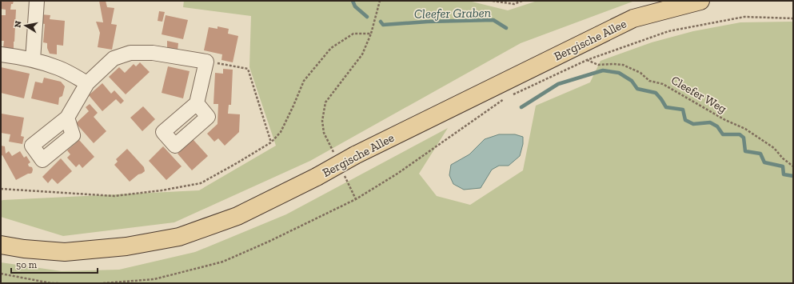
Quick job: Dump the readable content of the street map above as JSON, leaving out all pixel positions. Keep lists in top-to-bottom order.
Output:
{
  "streets": {
    "main road": ["Bergische Allee"],
    "path": ["Cleefer Weg"]
  },
  "water": ["Cleefer Graben"],
  "scale_bar": "50 m",
  "north": "left"
}
